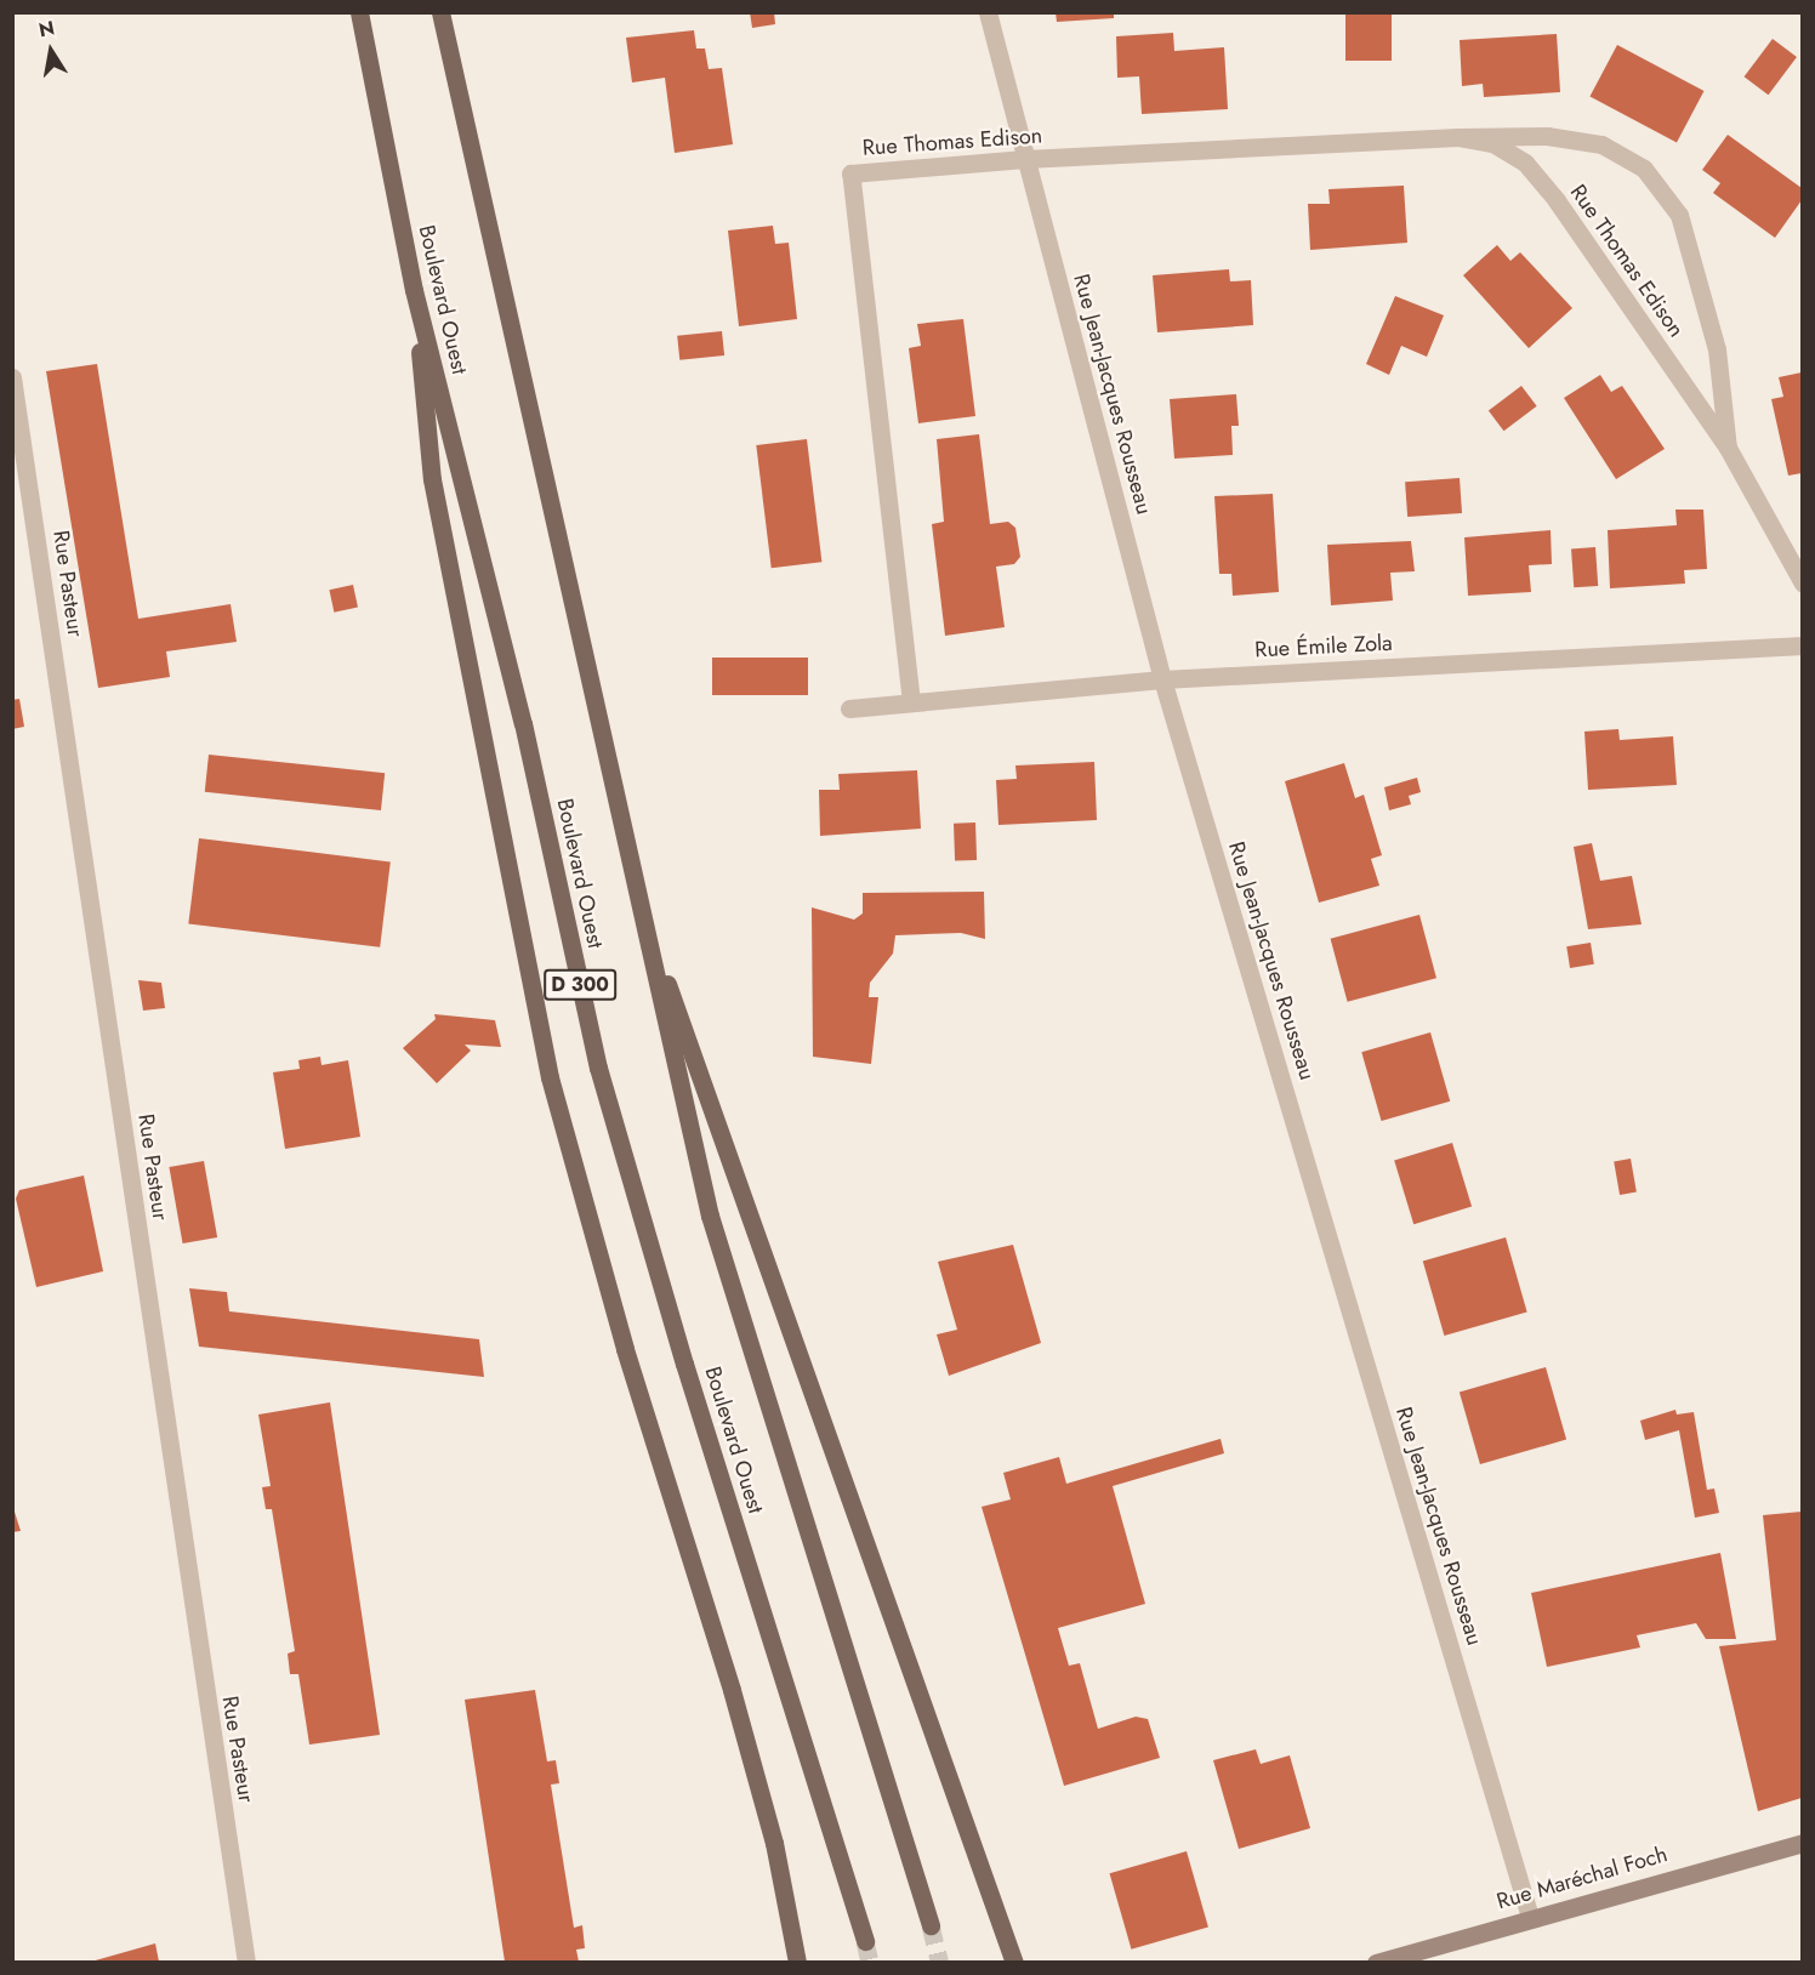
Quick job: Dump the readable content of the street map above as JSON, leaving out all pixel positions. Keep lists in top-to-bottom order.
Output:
{
  "streets": {
    "main road": ["Boulevard Ouest", "D 300", "Rue Maréchal Foch"],
    "street": [
      "Rue Thomas Edison",
      "Rue Jean-Jacques Rousseau",
      "Rue Pasteur",
      "Rue Émile Zola"
    ]
  },
  "crossings": [
    ["Rue Thomas Edison", "Rue Jean-Jacques Rousseau"],
    ["Rue Thomas Edison", "Rue Émile Zola"],
    ["Rue Jean-Jacques Rousseau", "Rue Émile Zola"],
    ["Rue Jean-Jacques Rousseau", "Rue Maréchal Foch"]
  ],
  "north": "top"
}
